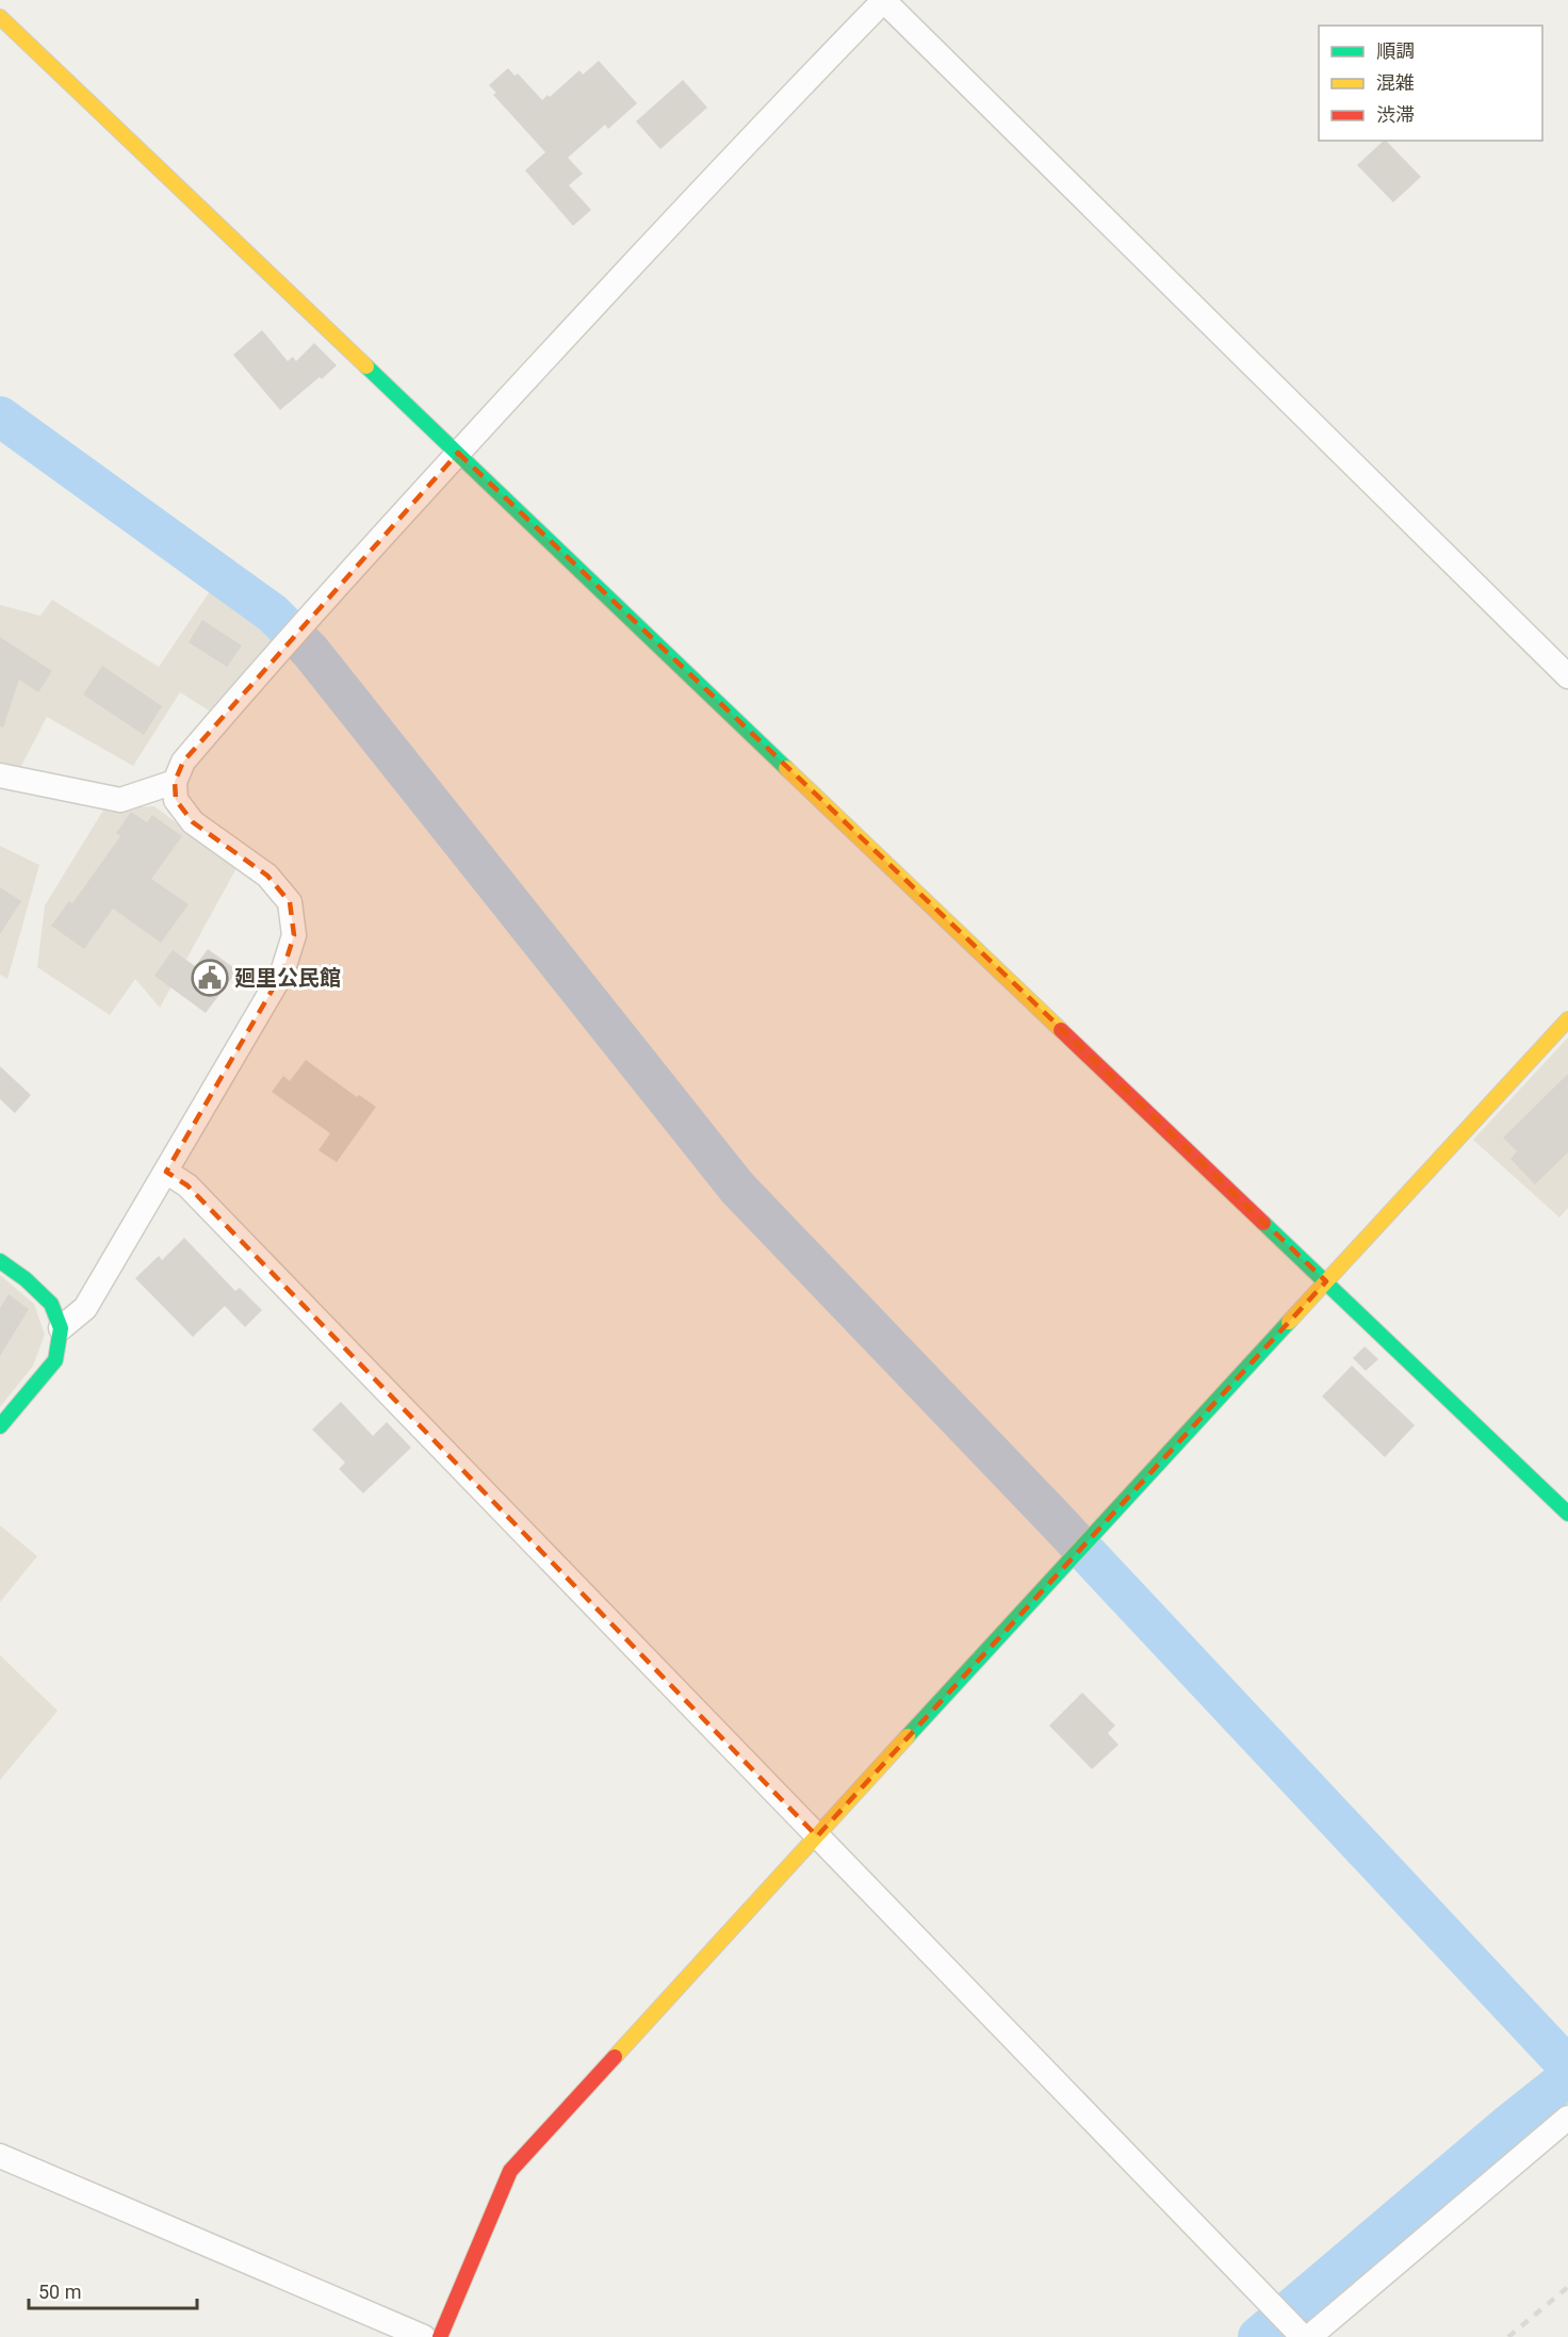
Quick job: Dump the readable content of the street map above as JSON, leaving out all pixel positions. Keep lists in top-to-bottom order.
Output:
{
  "places": {
    "public building": ["廻里公民館"]
  },
  "legend": ["順調", "混雑", "渋滞"],
  "scale_bar": "50 m"
}
